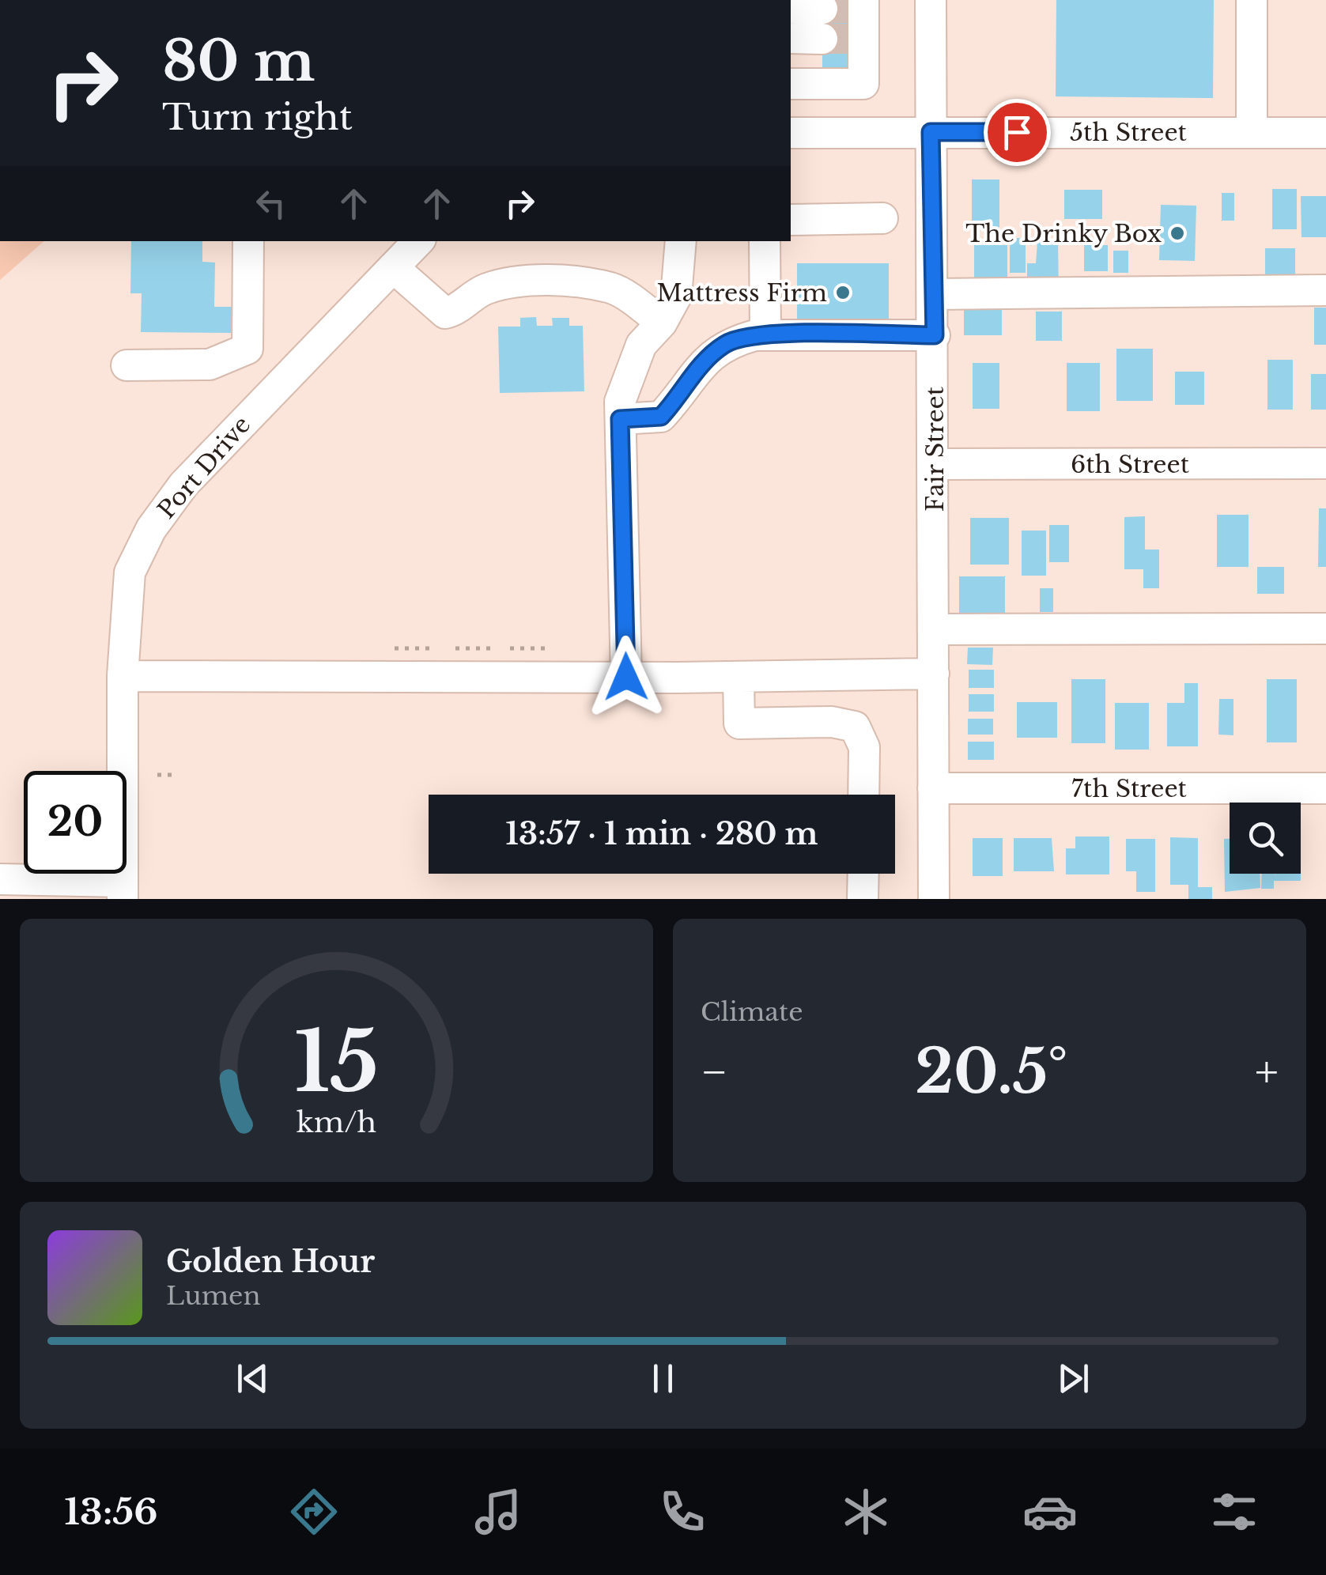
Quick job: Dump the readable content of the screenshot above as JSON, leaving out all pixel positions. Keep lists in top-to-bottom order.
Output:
{
  "streets": {
    "street": [
      "5th Street",
      "Fair Street",
      "6th Street",
      "Port Drive",
      "7th Street"
    ]
  },
  "crossings": [
    ["5th Street", "Fair Street"],
    ["Fair Street", "6th Street"],
    ["Fair Street", "7th Street"]
  ],
  "places": ["The Drinky Box", "Mattress Firm"],
  "page": {
    "turn": ["80 m", "Turn right"],
    "limit": "20",
    "trip": "13:57 · 1 min · 280 m",
    "tile": "Climate",
    "heat": ["−", "20.5°", "+"],
    "song": ["Golden Hour", "Lumen"],
    "tabs": "13:56",
    "gauge": ["15", "km/h"]
  }
}
